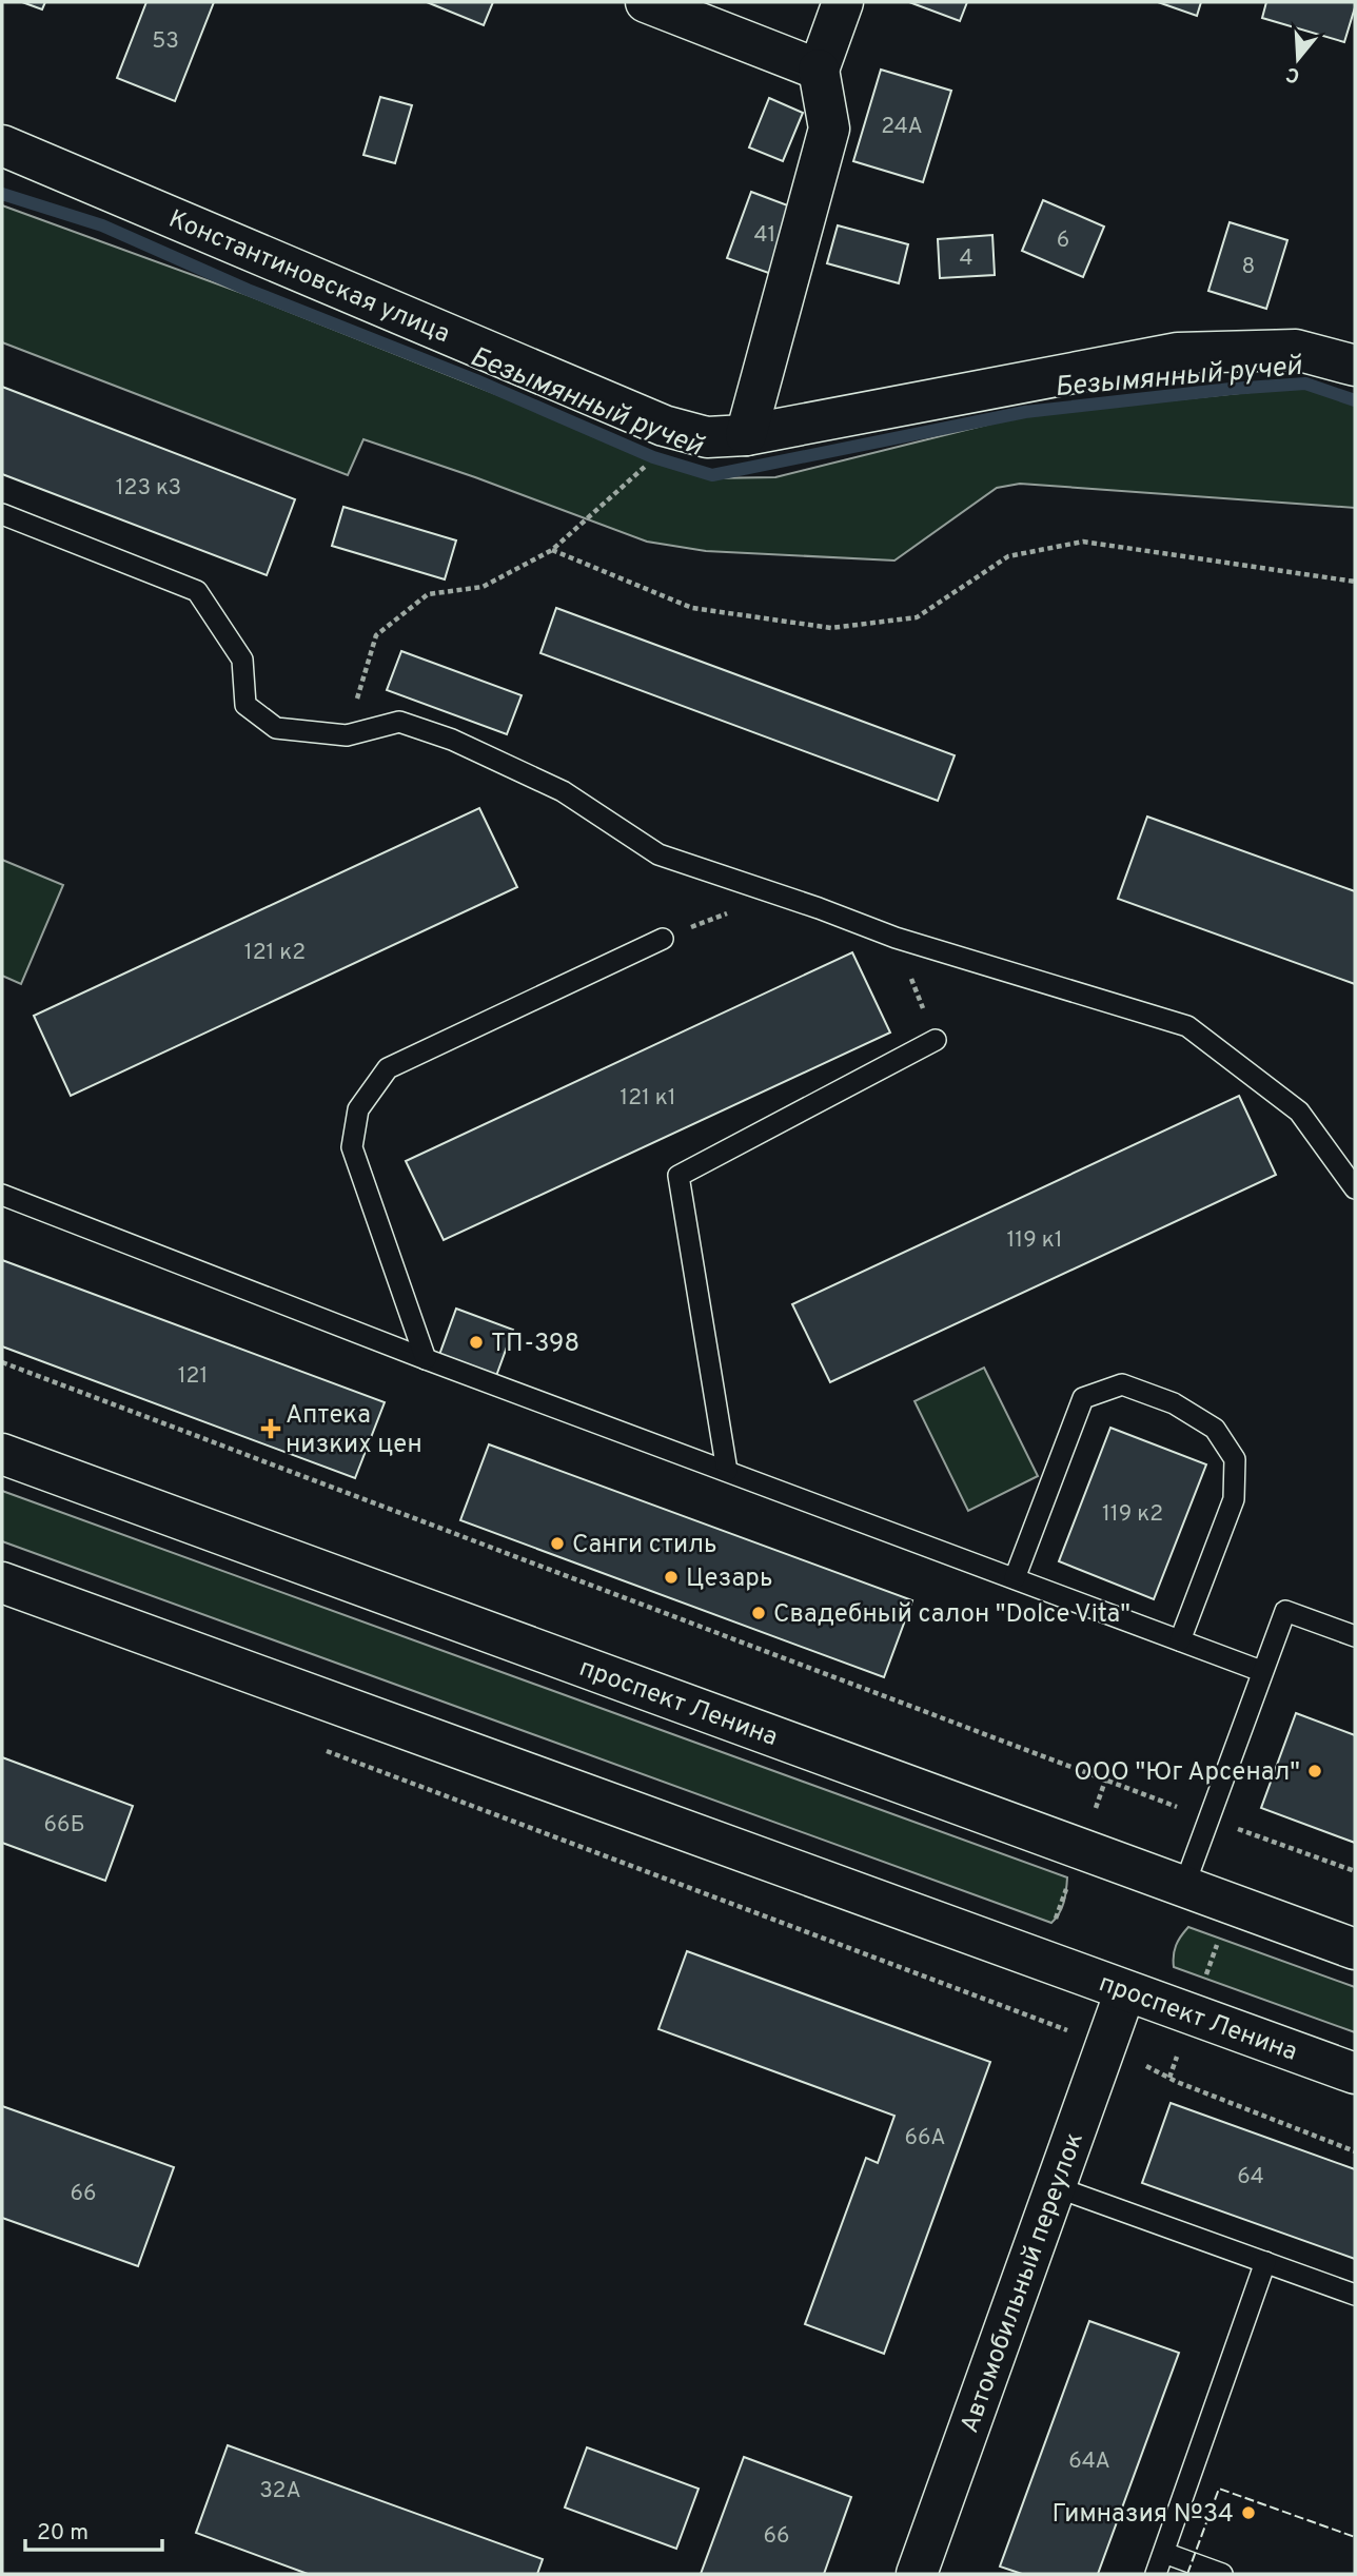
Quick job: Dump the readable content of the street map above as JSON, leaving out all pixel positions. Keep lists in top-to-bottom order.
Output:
{
  "streets": {
    "main road": ["Константиновская улица", "проспект Ленина", "Автомобильный переулок"]
  },
  "crossings": [
    ["проспект Ленина", "Автомобильный переулок"]
  ],
  "water": ["Безымянный ручей"],
  "places": {
    "other": [
      "ТП-398",
      "Санги стиль",
      "Цезарь",
      "Свадебный салон \"Dolce Vita\"",
      "ООО \"Юг Арсенал\"",
      "Гимназия №34"
    ],
    "health": ["Аптека низких цен"]
  },
  "house_numbers": [
    "53",
    "24А",
    "41",
    "6",
    "4",
    "8",
    "123 к3",
    "121 к2",
    "121 к1",
    "119 к1",
    "121",
    "119 к2",
    "66Б",
    "66А",
    "64",
    "66",
    "64А",
    "32А",
    "66"
  ],
  "scale_bar": "20 m",
  "north": "bottom"
}
